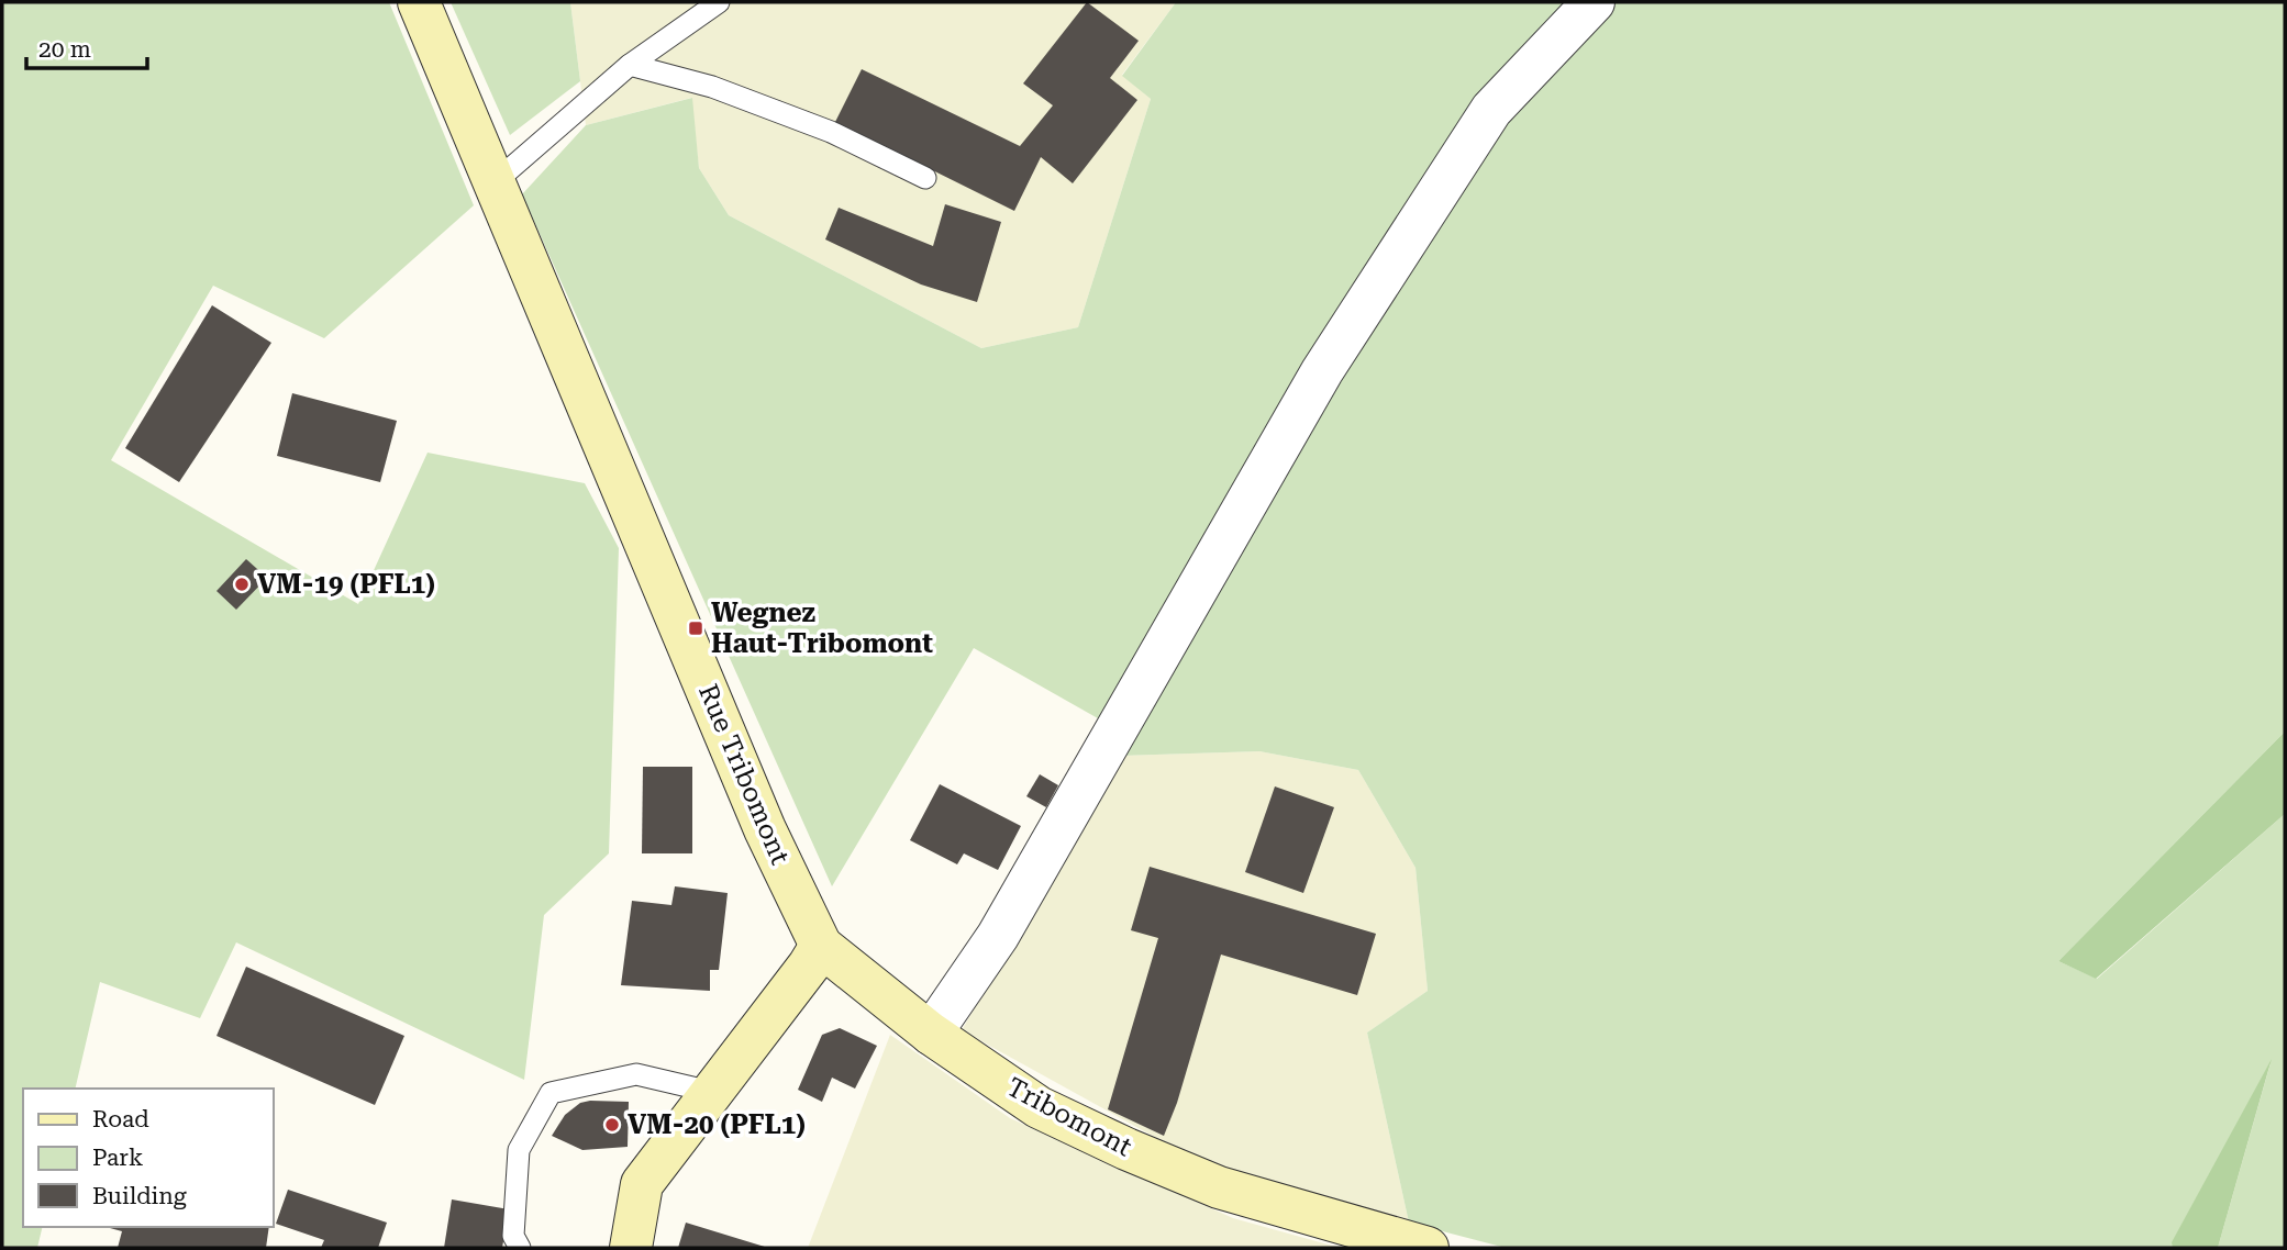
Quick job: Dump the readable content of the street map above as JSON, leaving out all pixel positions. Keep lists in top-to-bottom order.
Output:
{
  "streets": {
    "street": ["Rue Tribomont", "Tribomont"]
  },
  "crossings": [
    ["Rue Tribomont", "Tribomont"]
  ],
  "places": {
    "other": ["VM-19 (PFL1)", "VM-20 (PFL1)"],
    "transit": ["Wegnez Haut-Tribomont"]
  },
  "legend": ["Road", "Park", "Building"],
  "scale_bar": "20 m"
}
